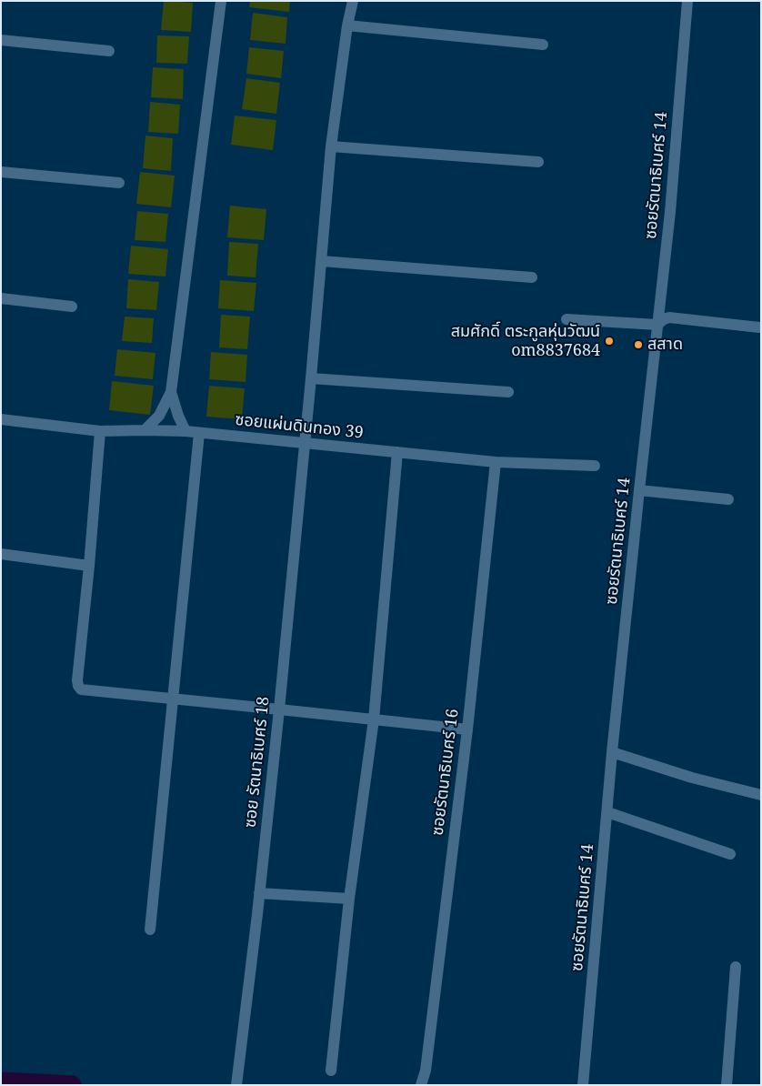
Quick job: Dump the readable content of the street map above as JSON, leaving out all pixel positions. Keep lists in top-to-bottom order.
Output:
{
  "streets": {
    "street": [
      "ซอยรัตนาธิเบศร์ 14",
      "ซอยแผ่นดินทอง 39",
      "ซอย รัตนาธิเบศร์ 18",
      "ซอยรัตนาธิเบศร์ 16"
    ]
  },
  "crossings": [
    ["ซอยแผ่นดินทอง 39", "ซอย รัตนาธิเบศร์ 18"],
    ["ซอยแผ่นดินทอง 39", "ซอยรัตนาธิเบศร์ 16"]
  ],
  "places": ["สมศักดิ์ ตระกูลหุ่นวัฒน์ om8837684", "สสาด"]
}
